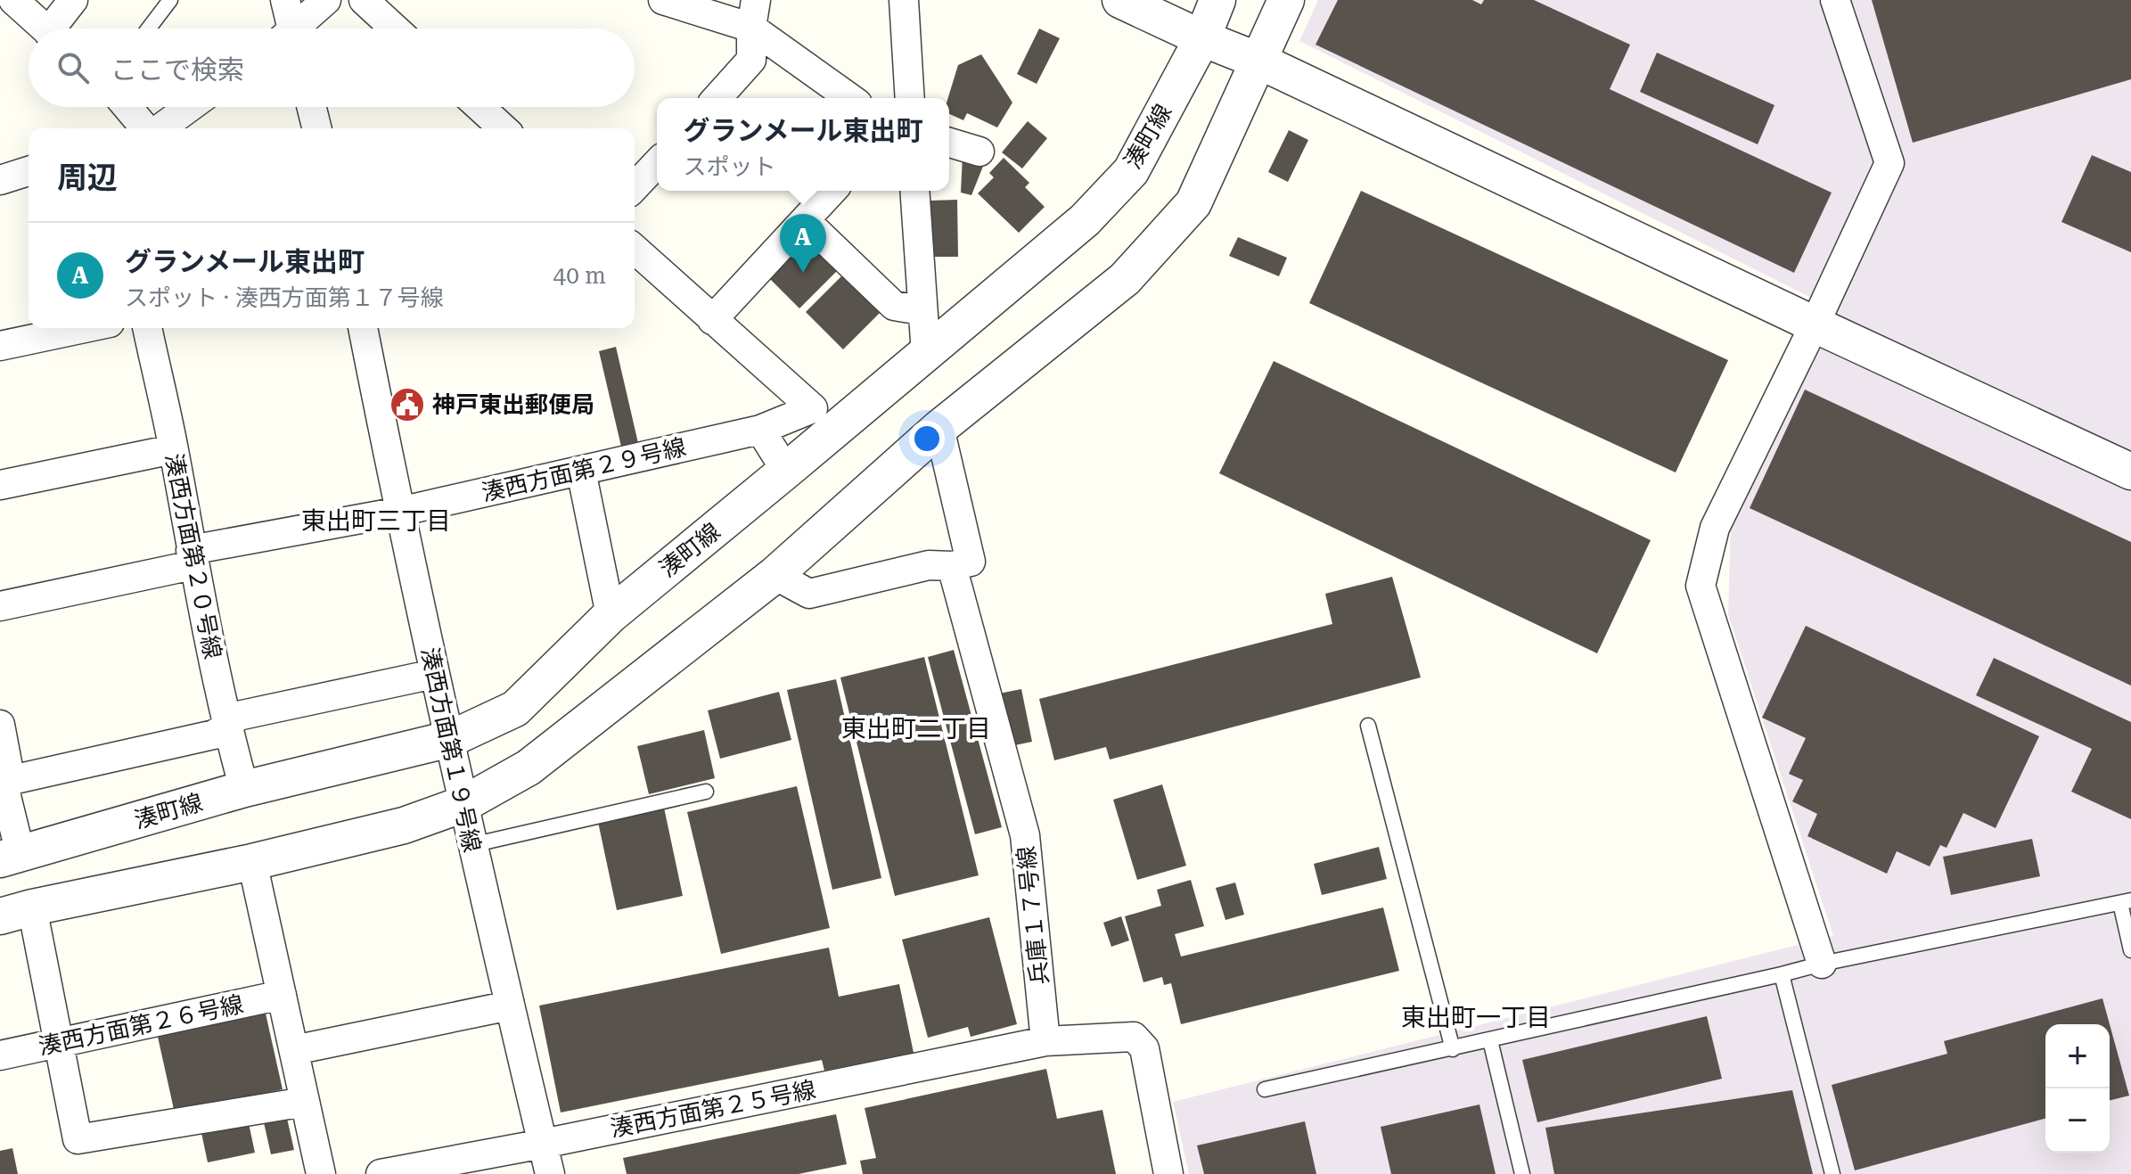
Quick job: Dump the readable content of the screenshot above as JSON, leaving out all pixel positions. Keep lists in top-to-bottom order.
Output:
{
  "streets": {
    "street": [
      "湊町線",
      "湊西方面第２９号線",
      "湊西方面第２０号線",
      "湊西方面第１９号線",
      "兵庫１７号線",
      "湊西方面第２６号線",
      "湊西方面第２５号線"
    ]
  },
  "crossings": [
    ["湊町線", "湊西方面第２０号線"],
    ["湊町線", "湊西方面第１９号線"],
    ["湊西方面第２９号線", "湊西方面第２０号線"],
    ["湊西方面第２９号線", "湊西方面第１９号線"],
    ["湊西方面第１９号線", "湊西方面第２５号線"],
    ["兵庫１７号線", "湊西方面第２５号線"]
  ],
  "districts": ["東出町三丁目", "東出町二丁目", "東出町一丁目"],
  "places": {
    "public building": ["神戸東出郵便局"]
  },
  "page": {
    "search": "ここで検索",
    "popup": ["グランメール東出町", "スポット"],
    "heading": "周辺",
    "pins": "A",
    "list": [
      {
        "mark": "A",
        "name": "グランメール東出町",
        "note": "スポット · 湊西方面第１７号線",
        "value": "40 m"
      }
    ],
    "map_buttons": ["+", "−"]
  }
}
